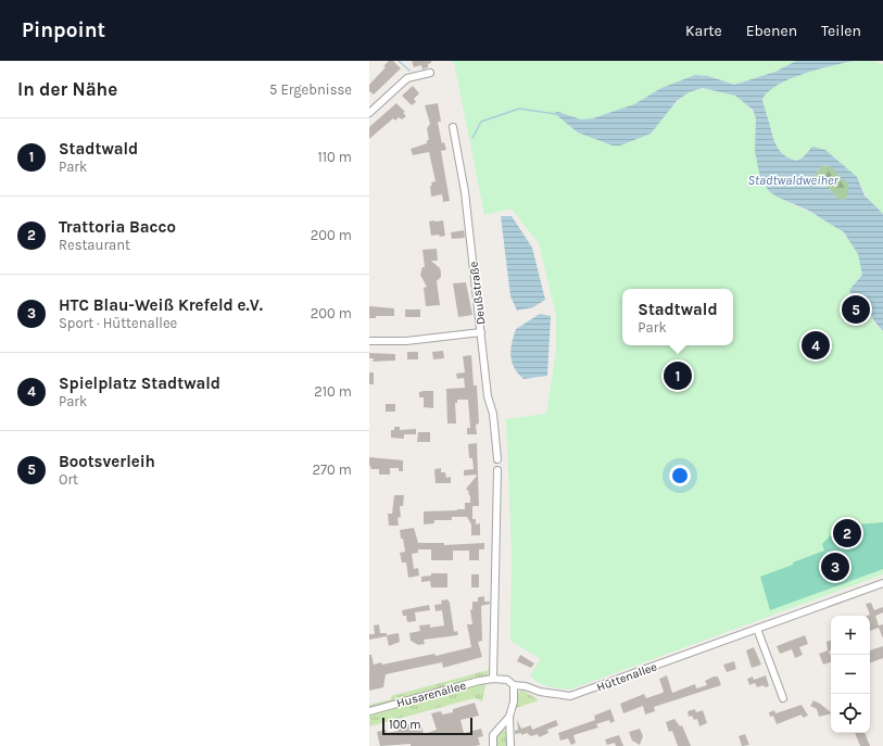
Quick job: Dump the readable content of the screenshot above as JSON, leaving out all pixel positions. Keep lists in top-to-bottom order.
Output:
{
  "streets": {
    "street": ["Deußstraße", "Hüttenallee", "Husarenallee"]
  },
  "crossings": [
    ["Hüttenallee", "Husarenallee"]
  ],
  "water": ["Stadtwaldweiher"],
  "scale_bar": "100 m",
  "page": {
    "header": "Pinpoint",
    "nav": ["Karte", "Ebenen", "Teilen"],
    "heading": ["In der Nähe", "5 Ergebnisse"],
    "list": [
      {
        "mark": "1",
        "name": "Stadtwald",
        "note": "Park",
        "value": "110 m"
      },
      {
        "mark": "2",
        "name": "Trattoria Bacco",
        "note": "Restaurant",
        "value": "200 m"
      },
      {
        "mark": "3",
        "name": "HTC Blau-Weiß Krefeld e.V.",
        "note": "Sport · Hüttenallee",
        "value": "200 m"
      },
      {
        "mark": "4",
        "name": "Spielplatz Stadtwald",
        "note": "Park",
        "value": "210 m"
      },
      {
        "mark": "5",
        "name": "Bootsverleih",
        "note": "Ort",
        "value": "270 m"
      }
    ],
    "popup": ["Stadtwald", "Park"],
    "pins": [
      "5",
      "4",
      "1",
      "2",
      "3"
    ],
    "map_buttons": ["+", "−"],
    "scale": "100 m"
  }
}
